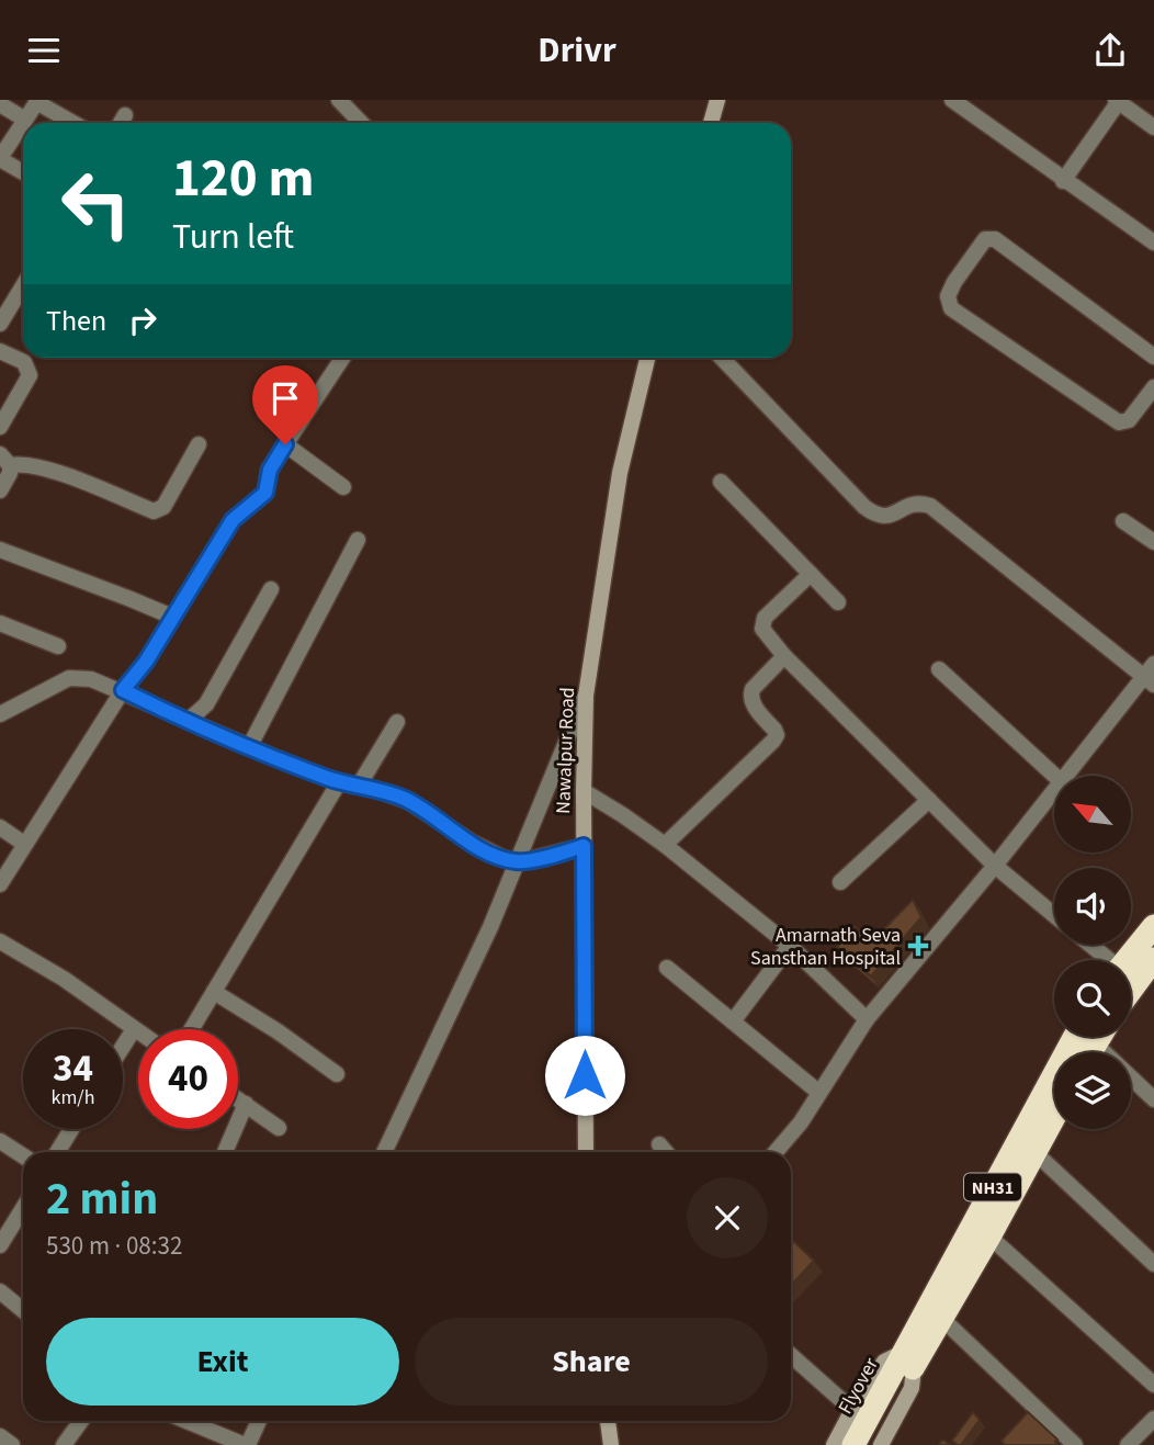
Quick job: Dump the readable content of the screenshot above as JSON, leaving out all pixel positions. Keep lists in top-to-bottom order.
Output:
{
  "streets": {
    "highway": ["NH31", "Flyover"],
    "street": ["Nawalpur Road"]
  },
  "crossings": [
    ["NH31", "Flyover"]
  ],
  "places": {
    "health": ["Amarnath Seva Sansthan Hospital"]
  },
  "north": "top left",
  "page": {
    "header": "Drivr",
    "turn": ["120 m", "Turn left"],
    "then": "Then",
    "speed": "34 km/h",
    "limit": "40",
    "heading": ["2 min", "530 m · 08:32"],
    "buttons": ["Exit", "Share"]
  }
}
